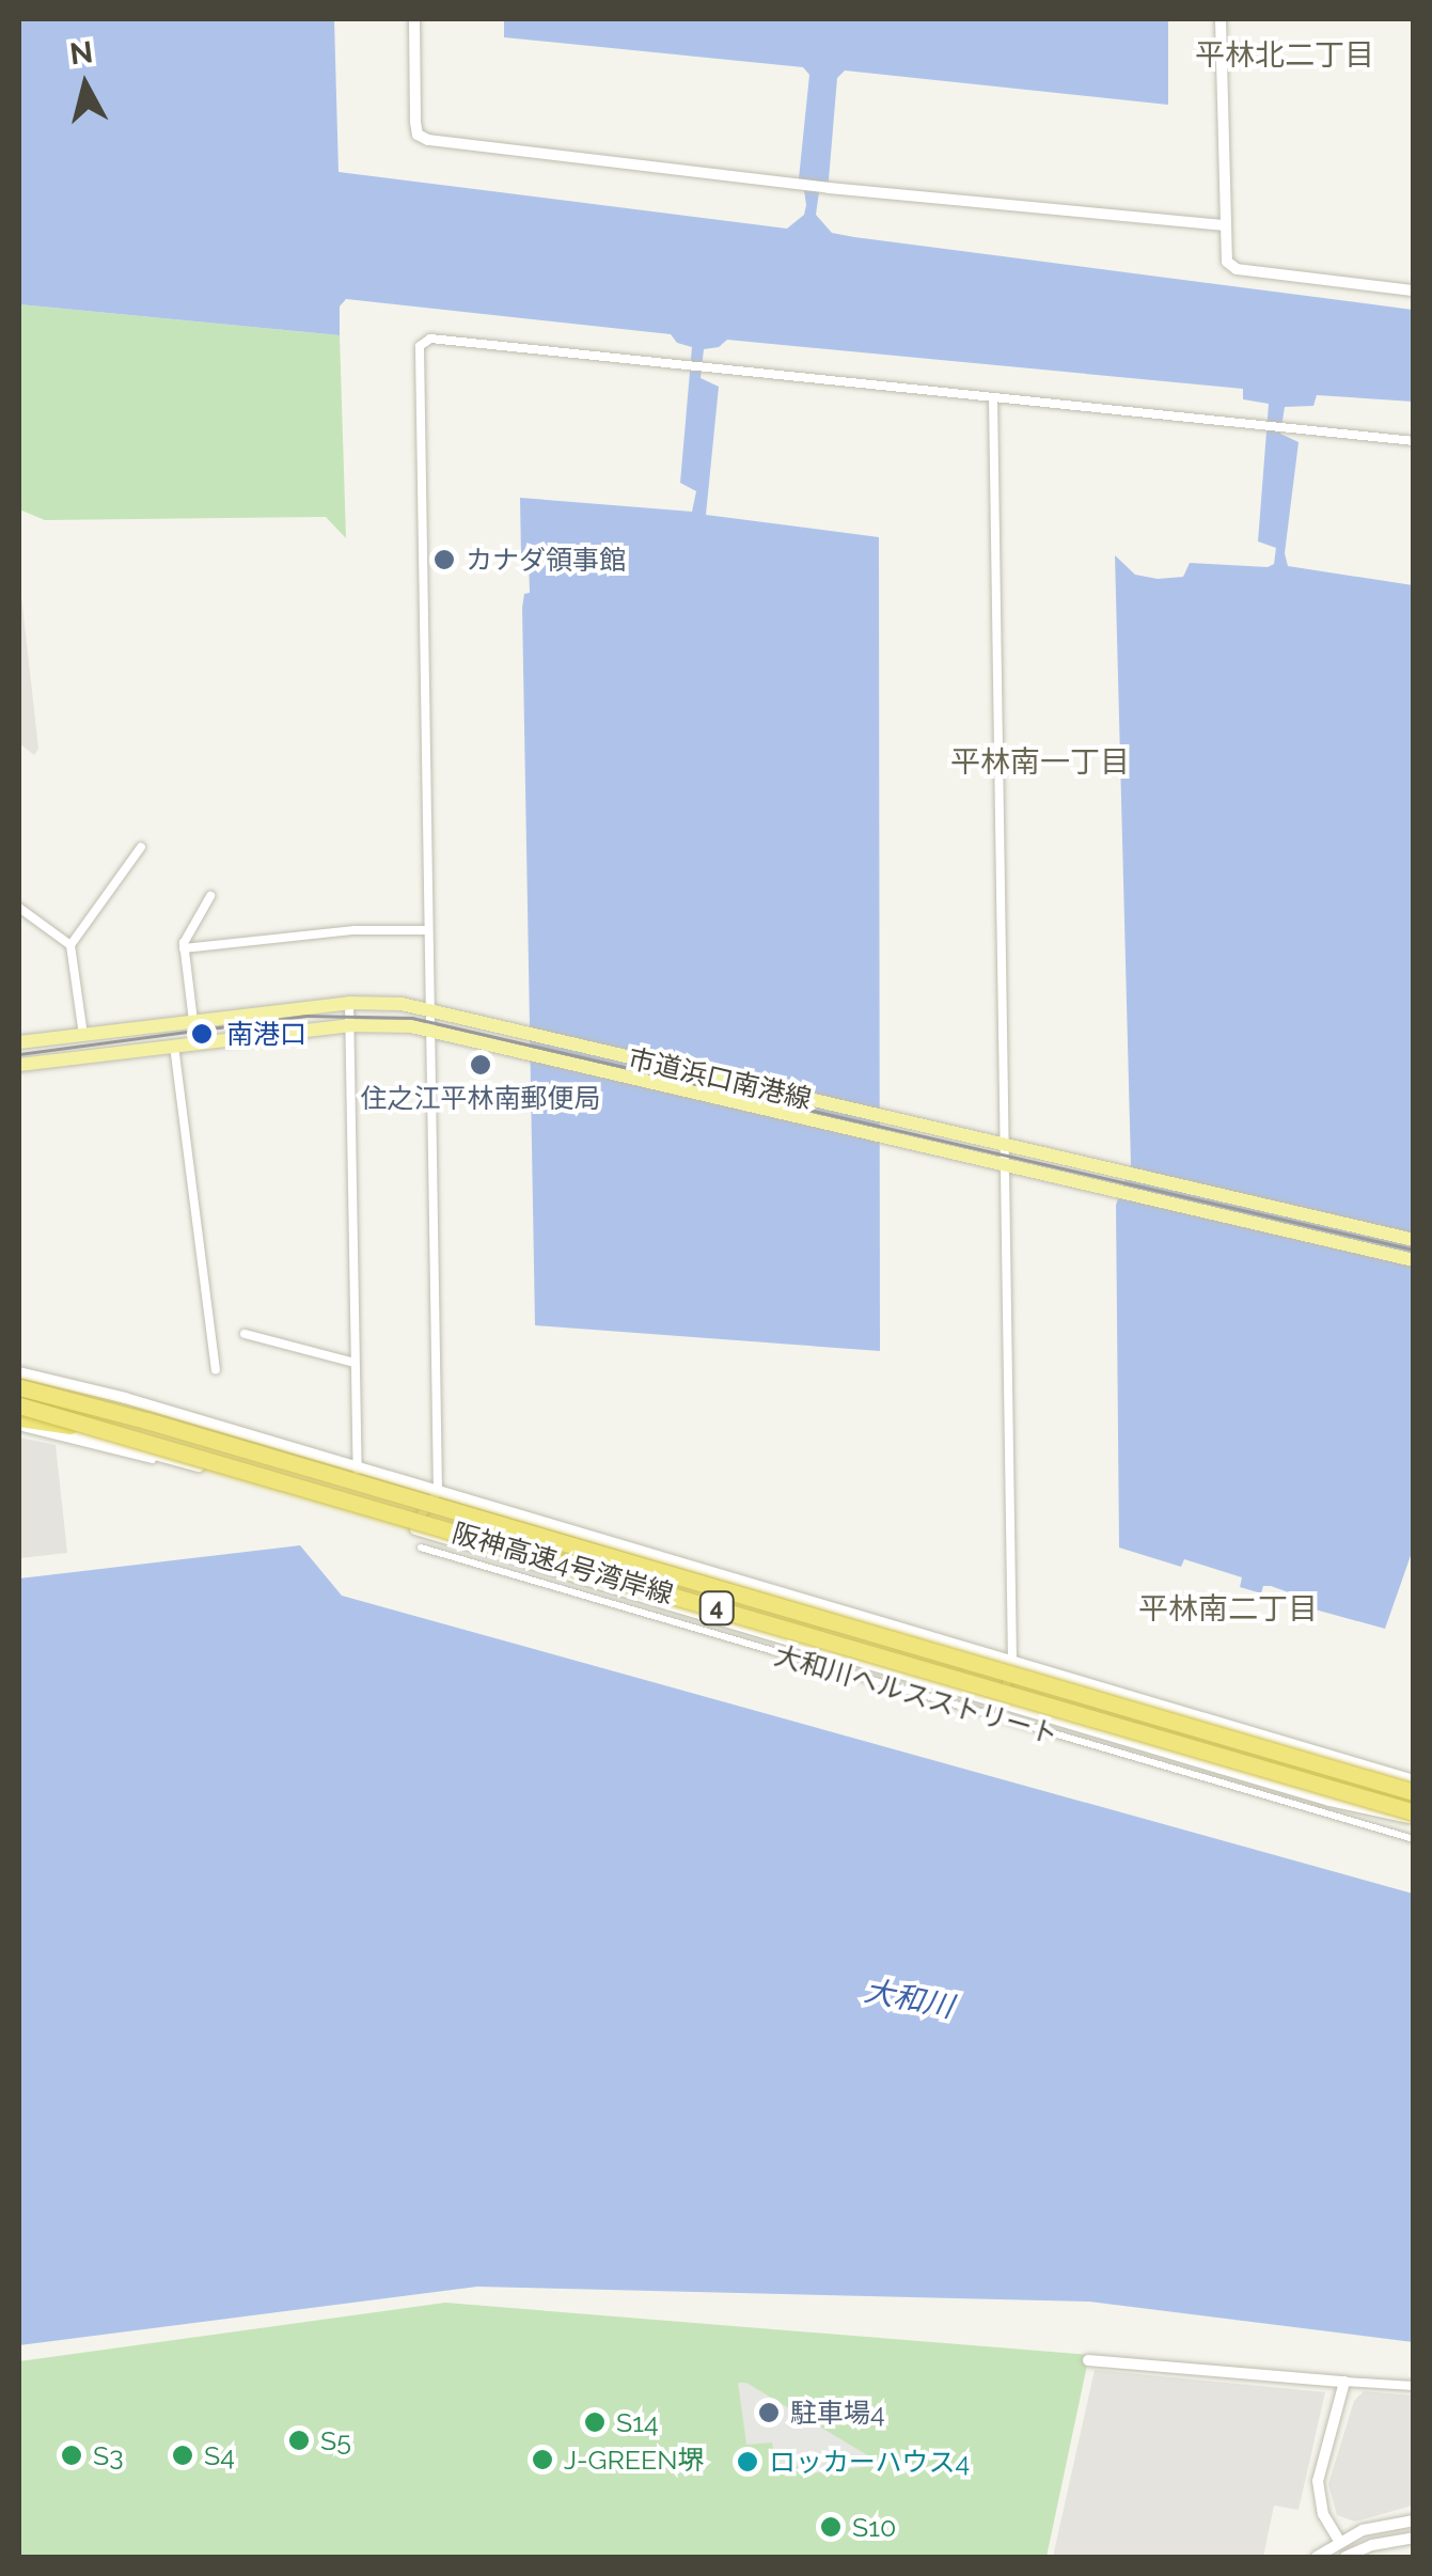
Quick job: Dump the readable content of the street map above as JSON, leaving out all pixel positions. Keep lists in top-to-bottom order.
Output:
{
  "streets": {
    "highway": ["阪神高速4号湾岸線", "4"],
    "main road": ["市道浜口南港線"],
    "street": ["大和川ヘルスストリート"]
  },
  "districts": ["平林北二丁目", "平林南一丁目", "平林南二丁目"],
  "water": ["大和川"],
  "places": [
    "カナダ領事館",
    "南港口",
    "住之江平林南郵便局",
    "駐車場4",
    "S14",
    "S5",
    "S3",
    "S4",
    "J-GREEN堺",
    "ロッカーハウス4",
    "S10"
  ],
  "north": "top"
}
